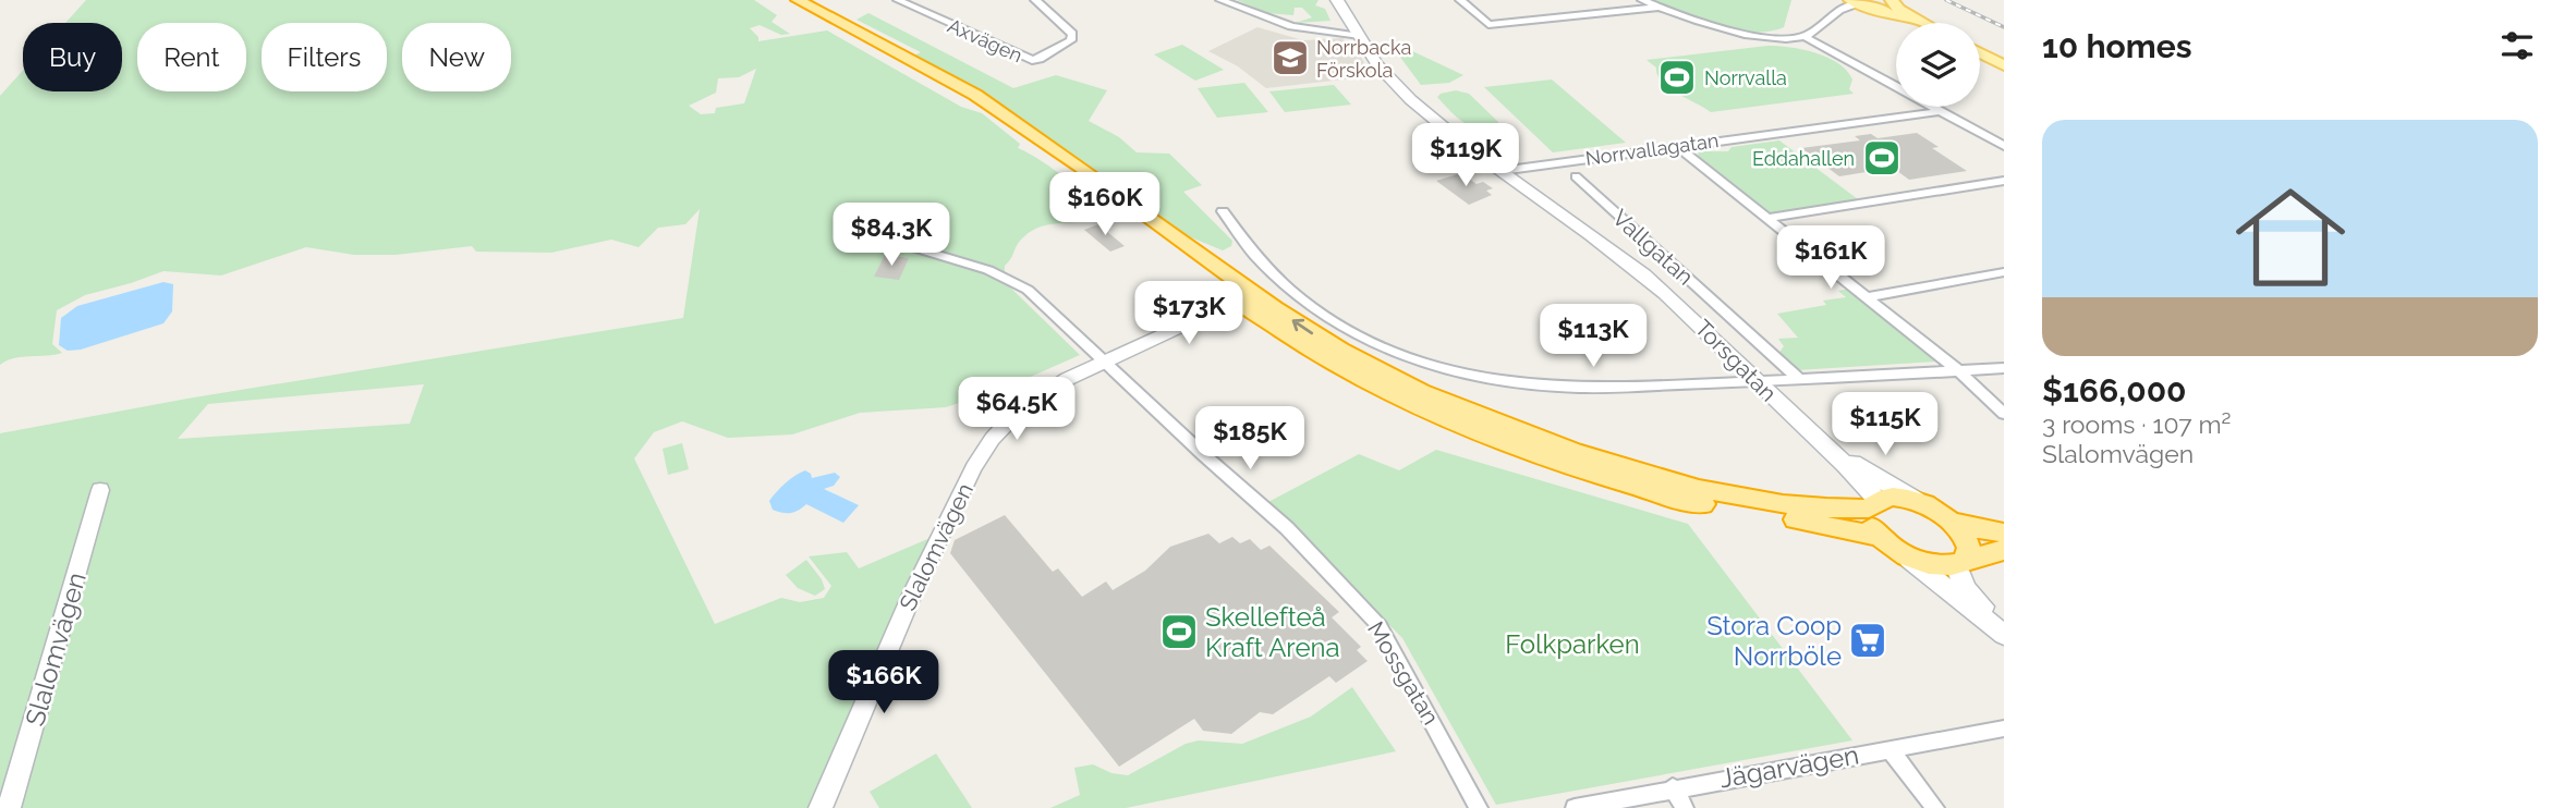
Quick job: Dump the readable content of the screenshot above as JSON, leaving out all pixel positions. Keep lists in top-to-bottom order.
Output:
{
  "streets": {
    "main road": ["Torsgatan"],
    "street": [
      "Axvägen",
      "Norrvallagatan",
      "Vallgatan",
      "Slalomvägen",
      "Mossgatan",
      "Jägarvägen"
    ]
  },
  "crossings": [
    ["Norrvallagatan", "Torsgatan"],
    ["Slalomvägen", "Mossgatan"]
  ],
  "parks": ["Folkparken"],
  "places": {
    "school or university": ["Norrbacka Förskola"],
    "sports": ["Norrvalla", "Eddahallen", "Skellefteå Kraft Arena"],
    "supermarket": ["Stora Coop Norrböle"]
  },
  "page": {
    "heading": "10 homes",
    "chip": [
      "Buy",
      "Rent",
      "Filters",
      "New"
    ],
    "list": [
      {
        "name": "$166,000",
        "note": "3 rooms · 107 m² · Slalomvägen"
      }
    ],
    "price": [
      "$119K",
      "$160K",
      "$84.3K",
      "$161K",
      "$173K",
      "$113K",
      "$64.5K",
      "$115K",
      "$185K",
      "$166K"
    ]
  }
}
